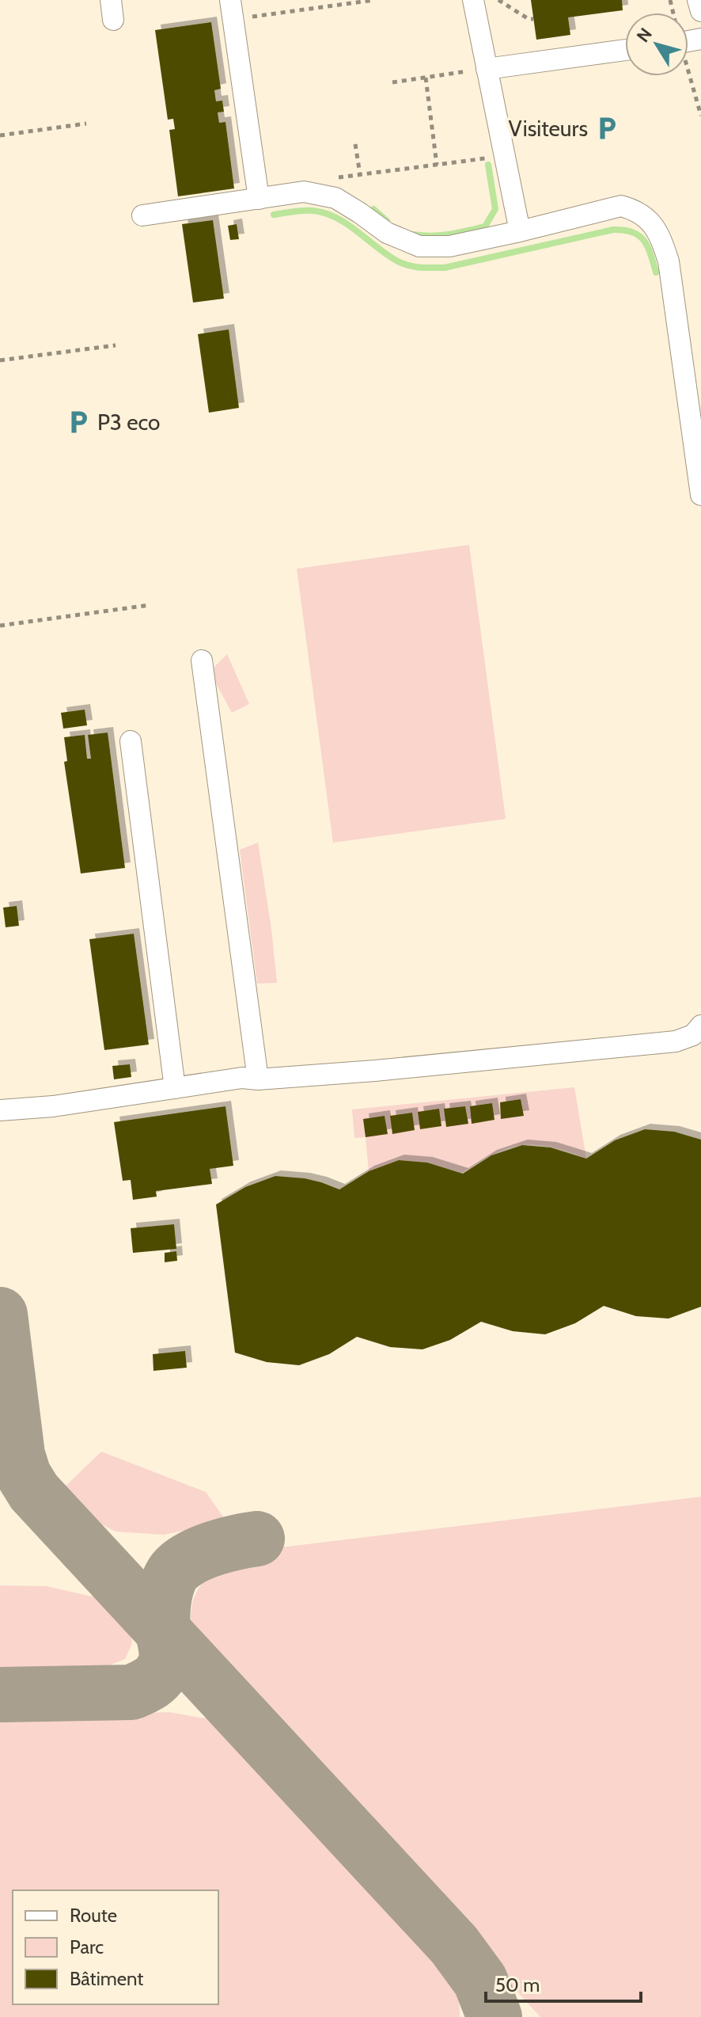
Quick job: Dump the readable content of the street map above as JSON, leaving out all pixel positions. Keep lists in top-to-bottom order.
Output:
{
  "places": {
    "parking": ["Visiteurs", "P3 eco"]
  },
  "legend": ["Route", "Parc", "Bâtiment"],
  "scale_bar": "50 m",
  "north": "top left"
}
